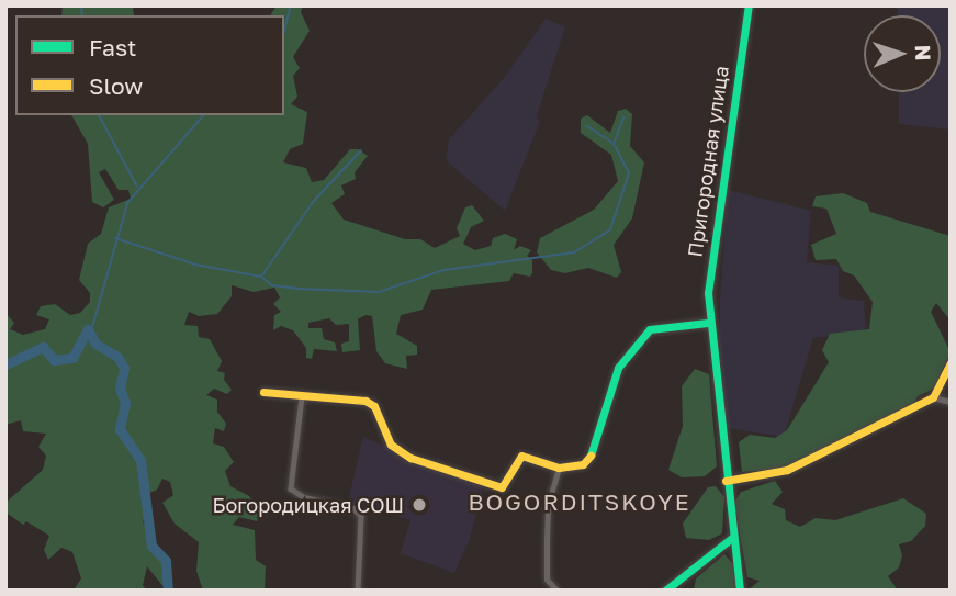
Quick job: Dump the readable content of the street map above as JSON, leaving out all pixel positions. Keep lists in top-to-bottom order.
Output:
{
  "streets": {
    "street": ["Пригородная улица"]
  },
  "districts": ["BOGORDITSKOYE"],
  "places": ["Богородицкая СОШ"],
  "legend": ["Fast", "Slow"],
  "north": "right"
}
